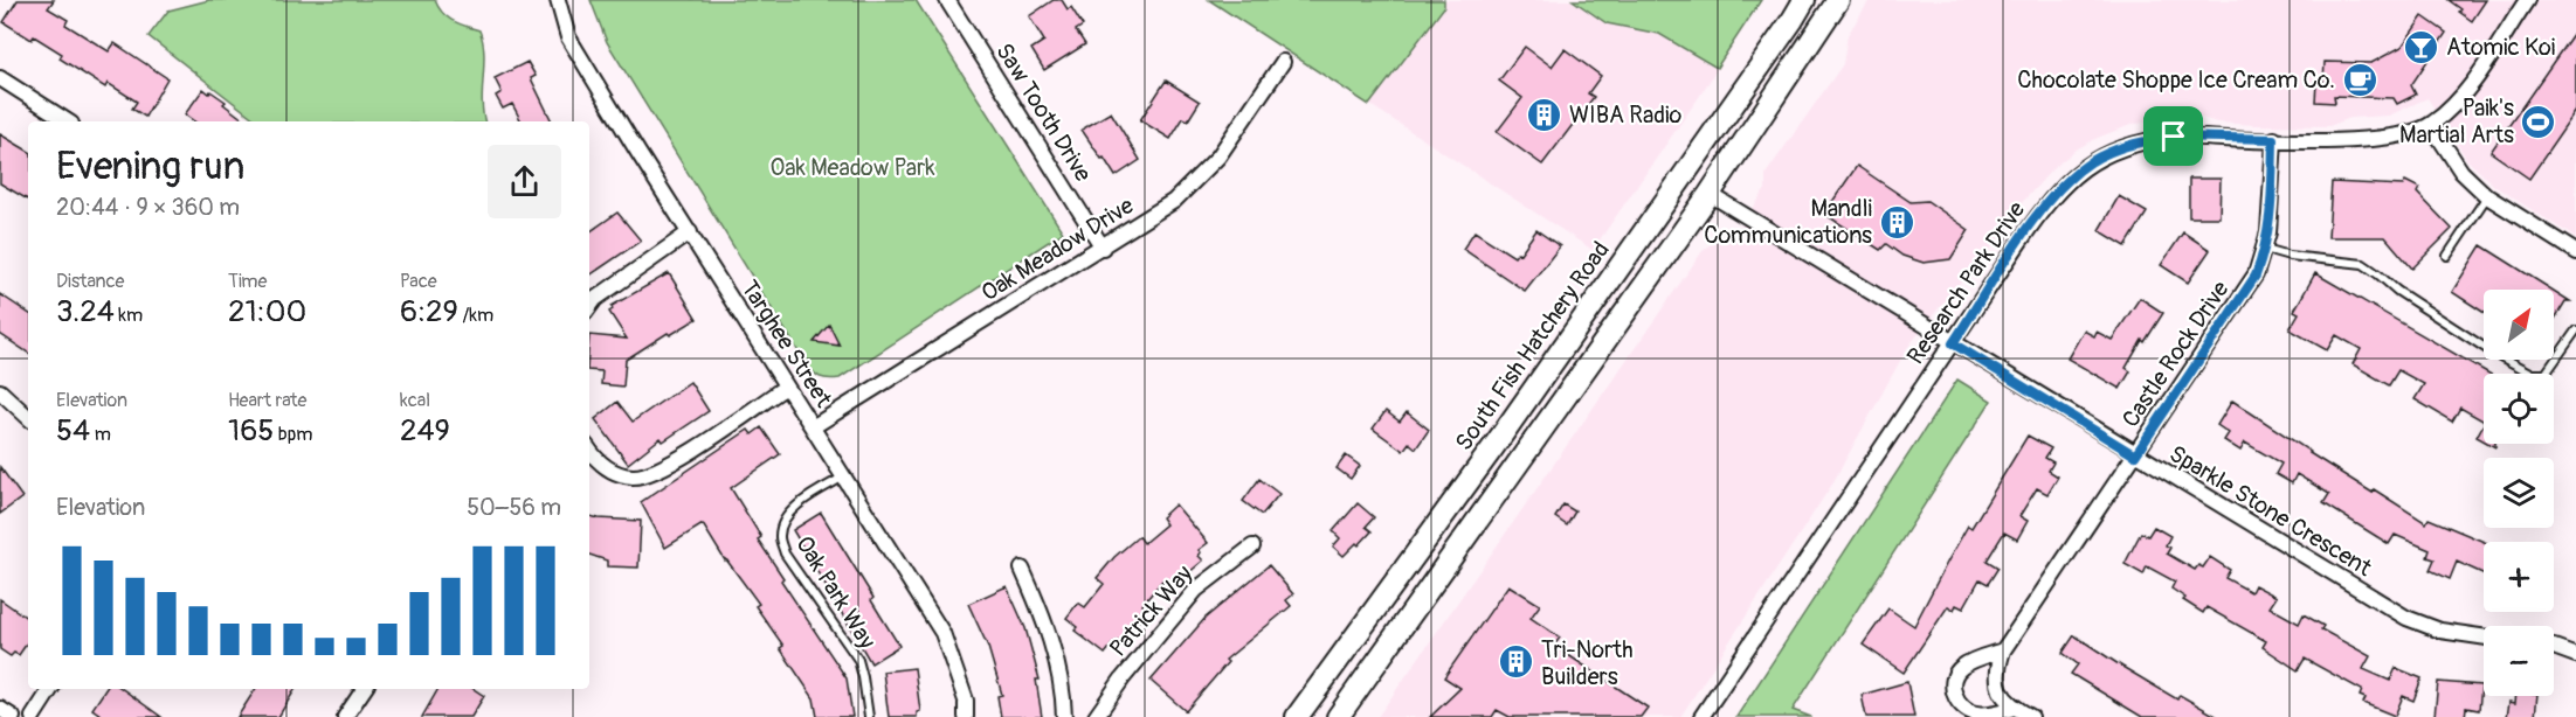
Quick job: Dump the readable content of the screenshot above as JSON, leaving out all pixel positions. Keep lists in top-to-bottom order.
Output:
{
  "streets": {
    "main road": ["South Fish Hatchery Road"],
    "street": [
      "Saw Tooth Drive",
      "Oak Meadow Drive",
      "Research Park Drive",
      "Targhee Street",
      "Castle Rock Drive",
      "Sparkle Stone Crescent",
      "Patrick Way"
    ],
    "lane": ["Oak Park Way"]
  },
  "crossings": [
    ["Saw Tooth Drive", "Oak Meadow Drive"],
    ["Oak Meadow Drive", "Targhee Street"],
    ["Research Park Drive", "Castle Rock Drive"],
    ["Research Park Drive", "Sparkle Stone Crescent"],
    ["Targhee Street", "Oak Park Way"],
    ["Castle Rock Drive", "Sparkle Stone Crescent"]
  ],
  "parks": ["Oak Meadow Park"],
  "places": {
    "bar": ["Atomic Koi"],
    "cafe": ["Chocolate Shoppe Ice Cream Co."],
    "building": ["WIBA Radio", "Mandli Communications", "Tri-North Builders"],
    "sports": ["Paik's Martial Arts"]
  },
  "north": "top right",
  "page": {
    "heading": ["Evening run", "20:44 · 9 × 360 m"],
    "stats": [
      ["Distance", "3.24 km"],
      ["Time", "21:00"],
      ["Pace", "6:29 /km"],
      ["Elevation", "54 m"],
      ["Heart rate", "165 bpm"],
      ["kcal", "249"]
    ],
    "map_buttons": ["+", "−"],
    "chart": ["Elevation", "50–56 m"]
  }
}
